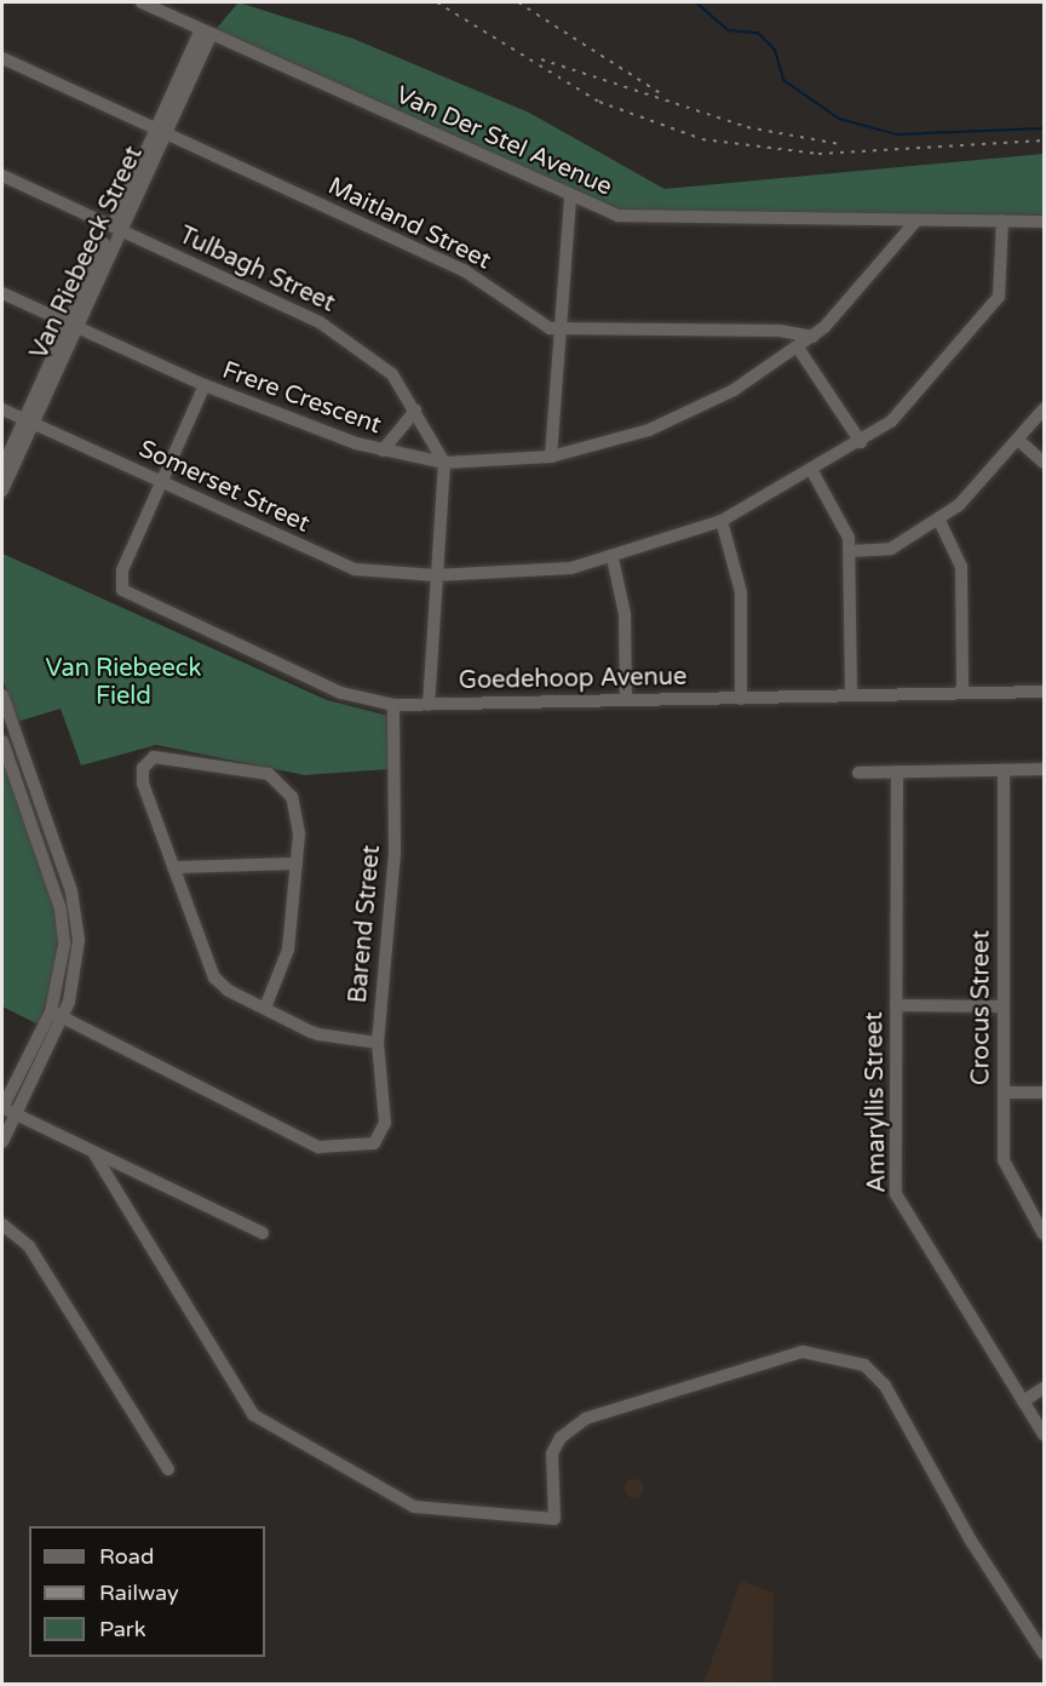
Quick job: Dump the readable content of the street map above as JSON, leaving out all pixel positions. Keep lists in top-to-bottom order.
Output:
{
  "streets": {
    "street": [
      "Van Der Stel Avenue",
      "Maitland Street",
      "Van Riebeeck Street",
      "Tulbagh Street",
      "Frere Crescent",
      "Somerset Street",
      "Goedehoop Avenue",
      "Barend Street",
      "Crocus Street",
      "Amaryllis Street"
    ]
  },
  "crossings": [
    ["Van Der Stel Avenue", "Van Riebeeck Street"],
    ["Van Der Stel Avenue", "Frere Crescent"],
    ["Van Der Stel Avenue", "Somerset Street"],
    ["Maitland Street", "Van Riebeeck Street"],
    ["Van Riebeeck Street", "Tulbagh Street"],
    ["Van Riebeeck Street", "Frere Crescent"],
    ["Van Riebeeck Street", "Somerset Street"],
    ["Tulbagh Street", "Frere Crescent"],
    ["Somerset Street", "Goedehoop Avenue"],
    ["Goedehoop Avenue", "Barend Street"]
  ],
  "parks": ["Van Riebeeck Field"],
  "legend": ["Road", "Railway", "Park"]
}
